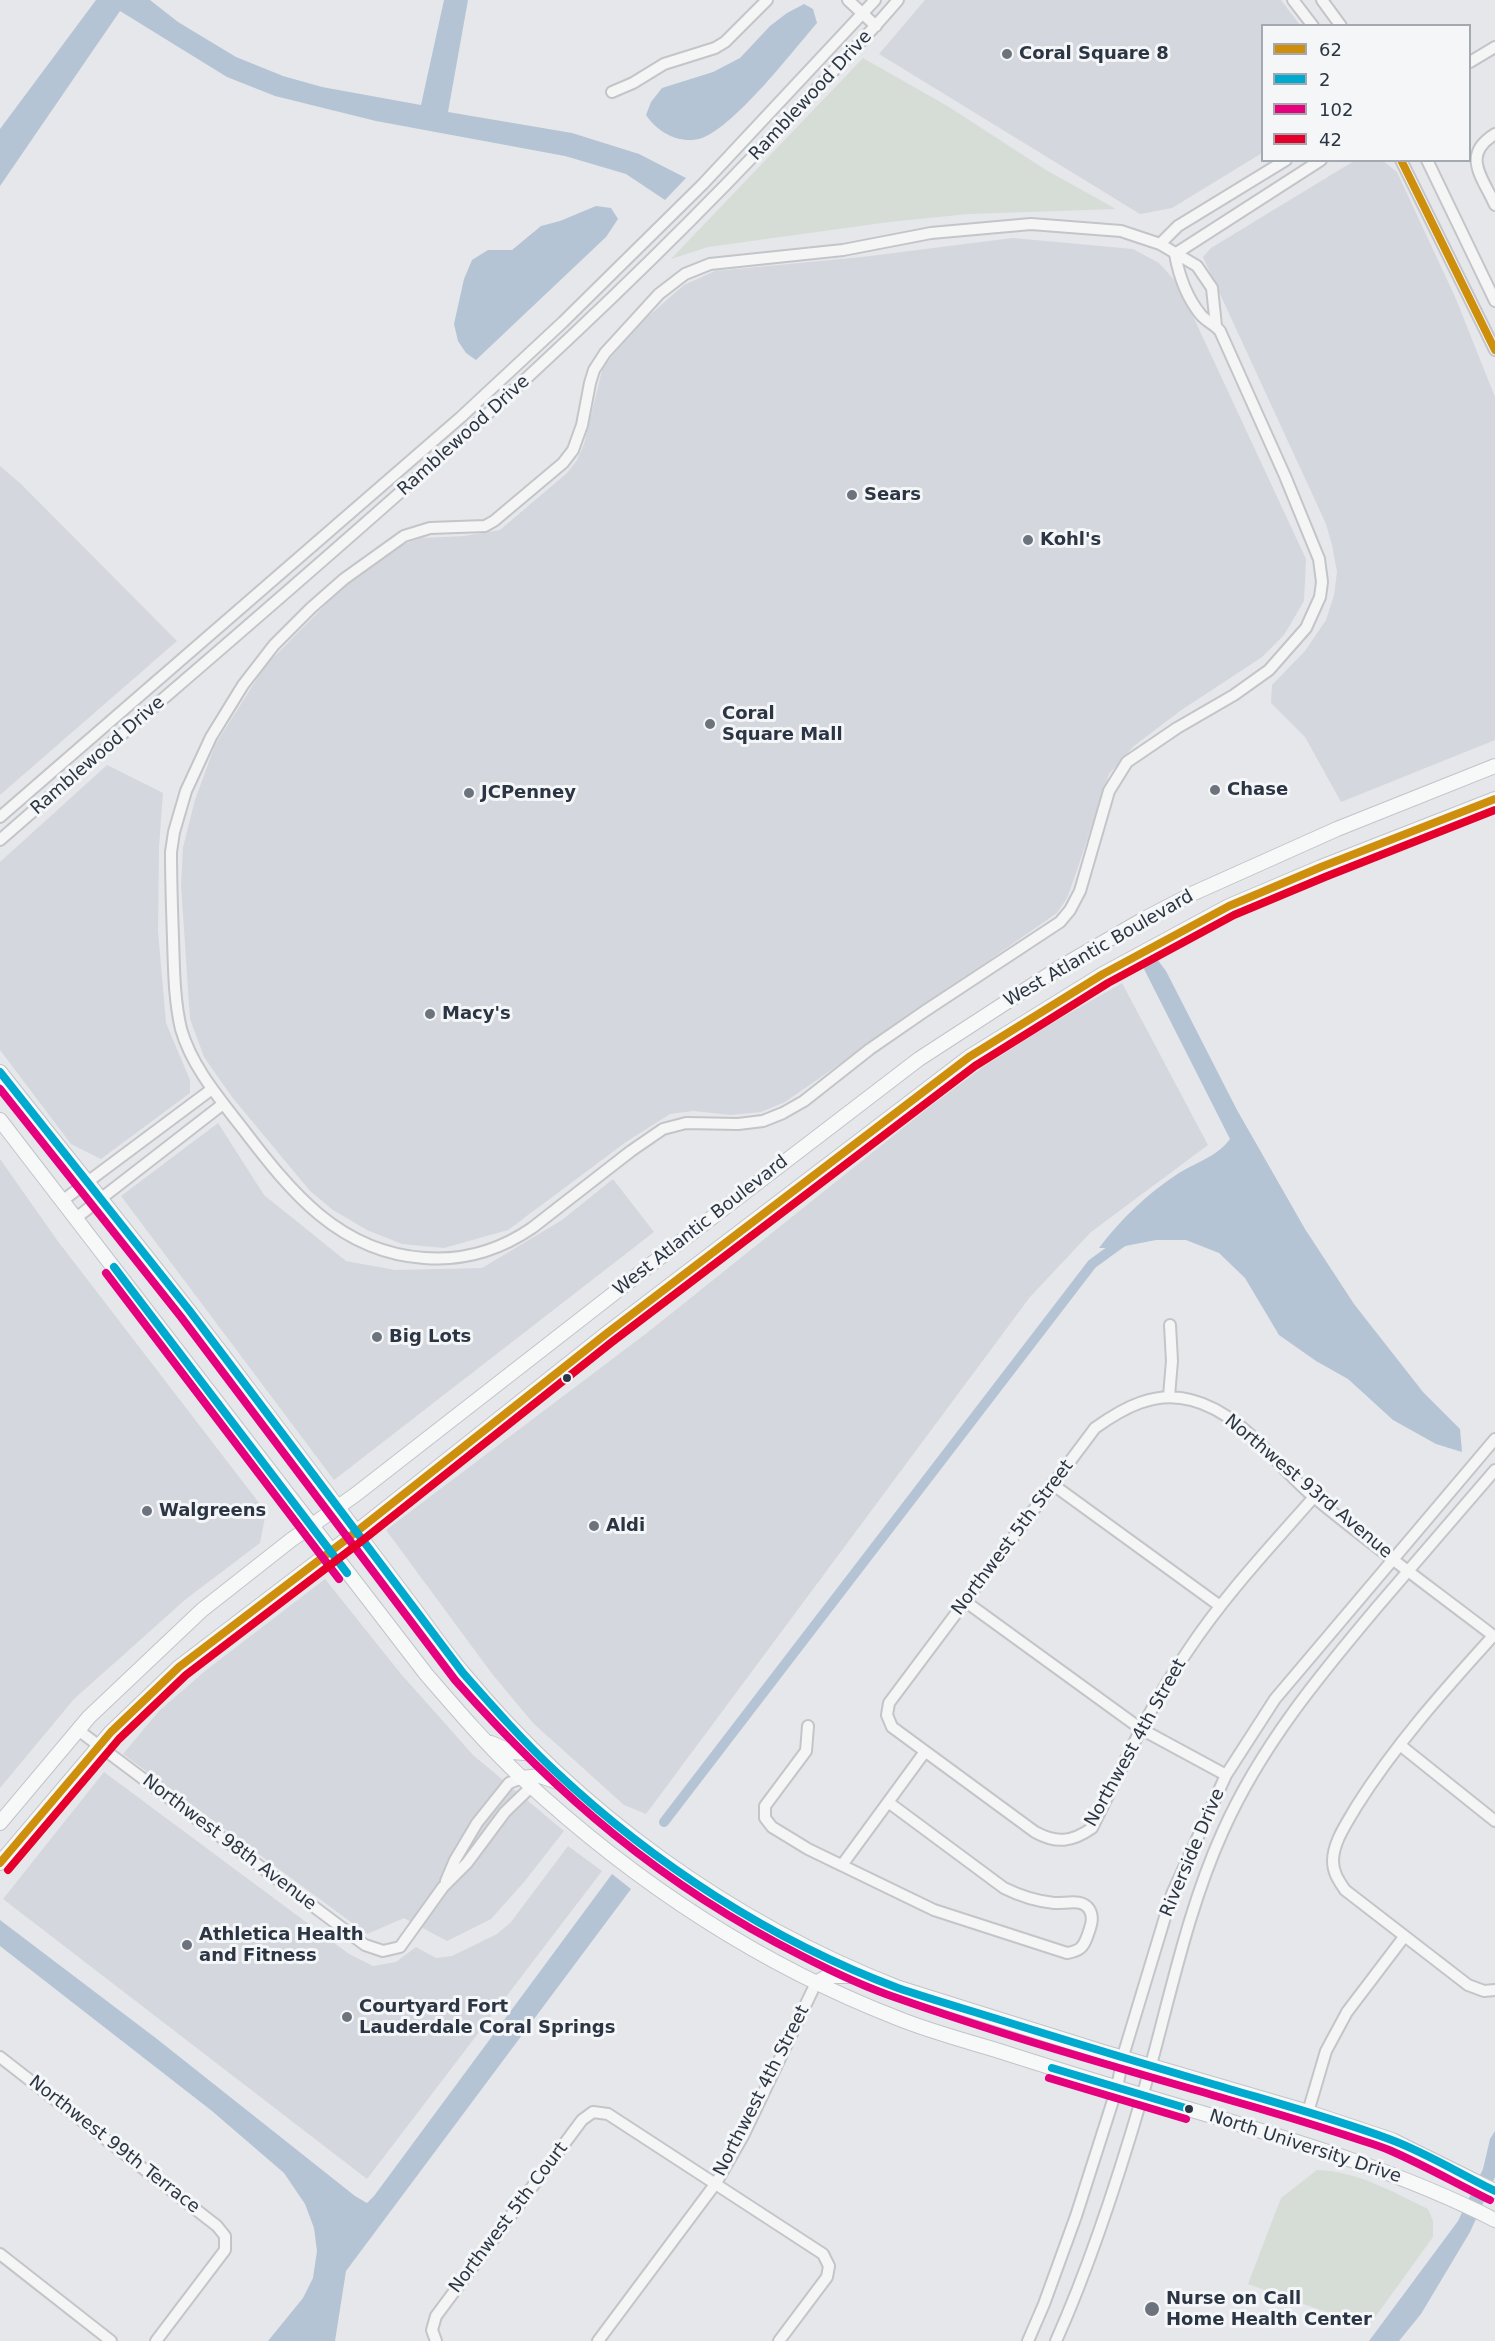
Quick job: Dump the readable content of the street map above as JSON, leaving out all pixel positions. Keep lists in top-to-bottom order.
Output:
{
  "streets": {
    "main road": ["West Atlantic Boulevard", "North University Drive"],
    "street": [
      "Ramblewood Drive",
      "Northwest 93rd Avenue",
      "Northwest 5th Street",
      "Northwest 4th Street",
      "Northwest 98th Avenue",
      "Riverside Drive",
      "Northwest 99th Terrace",
      "Northwest 5th Court"
    ]
  },
  "crossings": [
    ["West Atlantic Boulevard", "Northwest 98th Avenue"],
    ["West Atlantic Boulevard", "North University Drive"],
    ["Northwest 93rd Avenue", "Northwest 5th Street"],
    ["Northwest 93rd Avenue", "Northwest 4th Street"],
    ["Northwest 93rd Avenue", "Riverside Drive"],
    ["Northwest 5th Street", "Northwest 4th Street"],
    ["Northwest 4th Street", "North University Drive"],
    ["Northwest 4th Street", "Northwest 5th Court"],
    ["Riverside Drive", "North University Drive"]
  ],
  "places": [
    "Coral Square 8",
    "Sears",
    "Kohl's",
    "Coral Square Mall",
    "Chase",
    "JCPenney",
    "Macy's",
    "Big Lots",
    "Walgreens",
    "Aldi",
    "Athletica Health and Fitness",
    "Courtyard Fort Lauderdale Coral Springs",
    "Nurse on Call Home Health Center"
  ],
  "lines": [
    "transit line 62",
    "transit line 42",
    "transit line 2",
    "transit line 102"
  ],
  "legend": [
    "62",
    "2",
    "102",
    "42"
  ]
}
